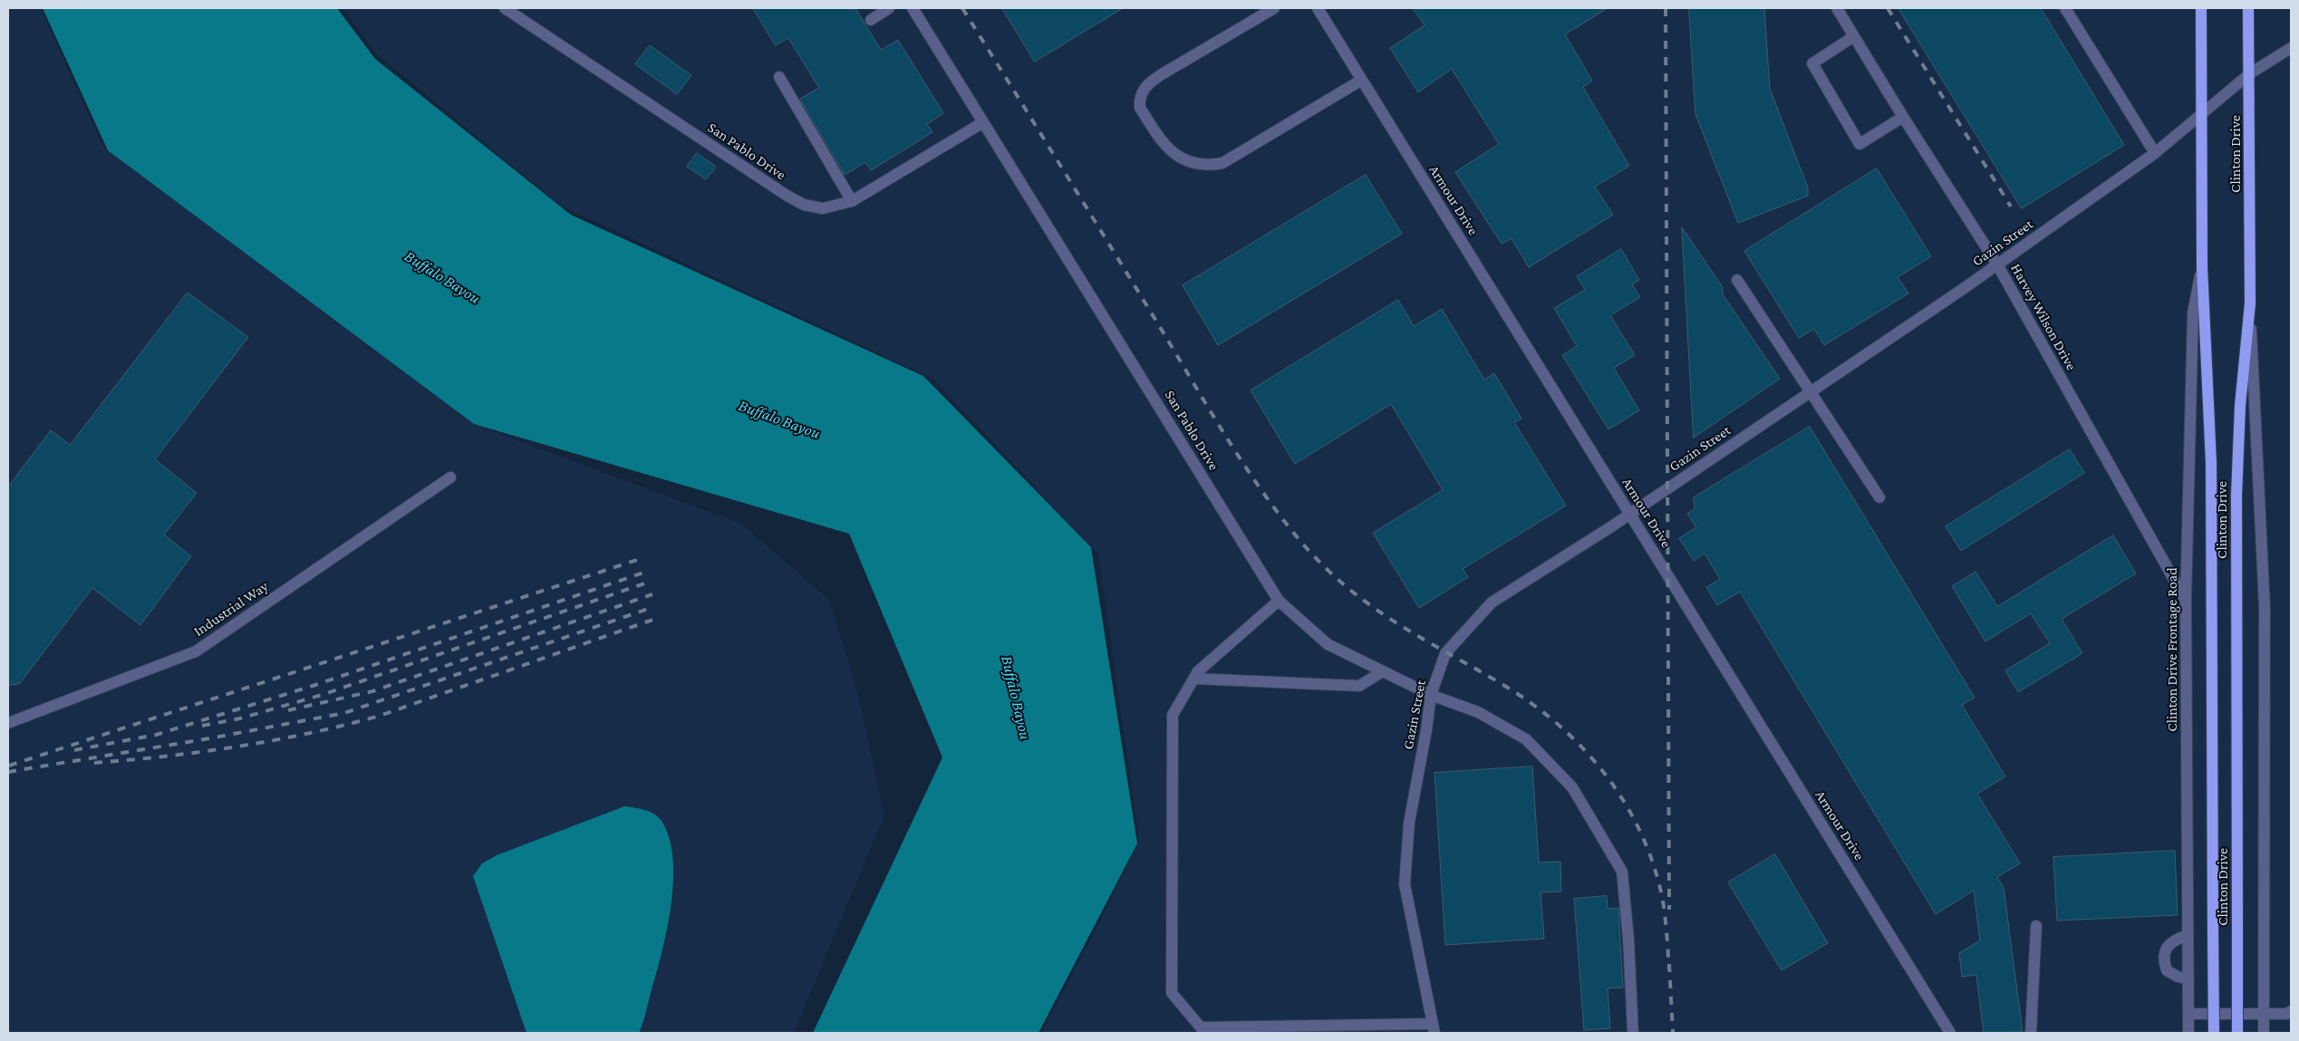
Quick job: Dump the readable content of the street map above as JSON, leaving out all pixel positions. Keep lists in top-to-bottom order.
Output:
{
  "streets": {
    "main road": ["Clinton Drive"],
    "street": [
      "San Pablo Drive",
      "Armour Drive",
      "Gazin Street",
      "Harvey Wilson Drive",
      "Industrial Way",
      "Clinton Drive Frontage Road"
    ]
  },
  "crossings": [
    ["San Pablo Drive", "Gazin Street"],
    ["Clinton Drive", "Gazin Street"],
    ["Clinton Drive", "Clinton Drive Frontage Road"],
    ["Armour Drive", "Gazin Street"],
    ["Gazin Street", "Harvey Wilson Drive"],
    ["Harvey Wilson Drive", "Clinton Drive Frontage Road"]
  ],
  "water": ["Buffalo Bayou"]
}
